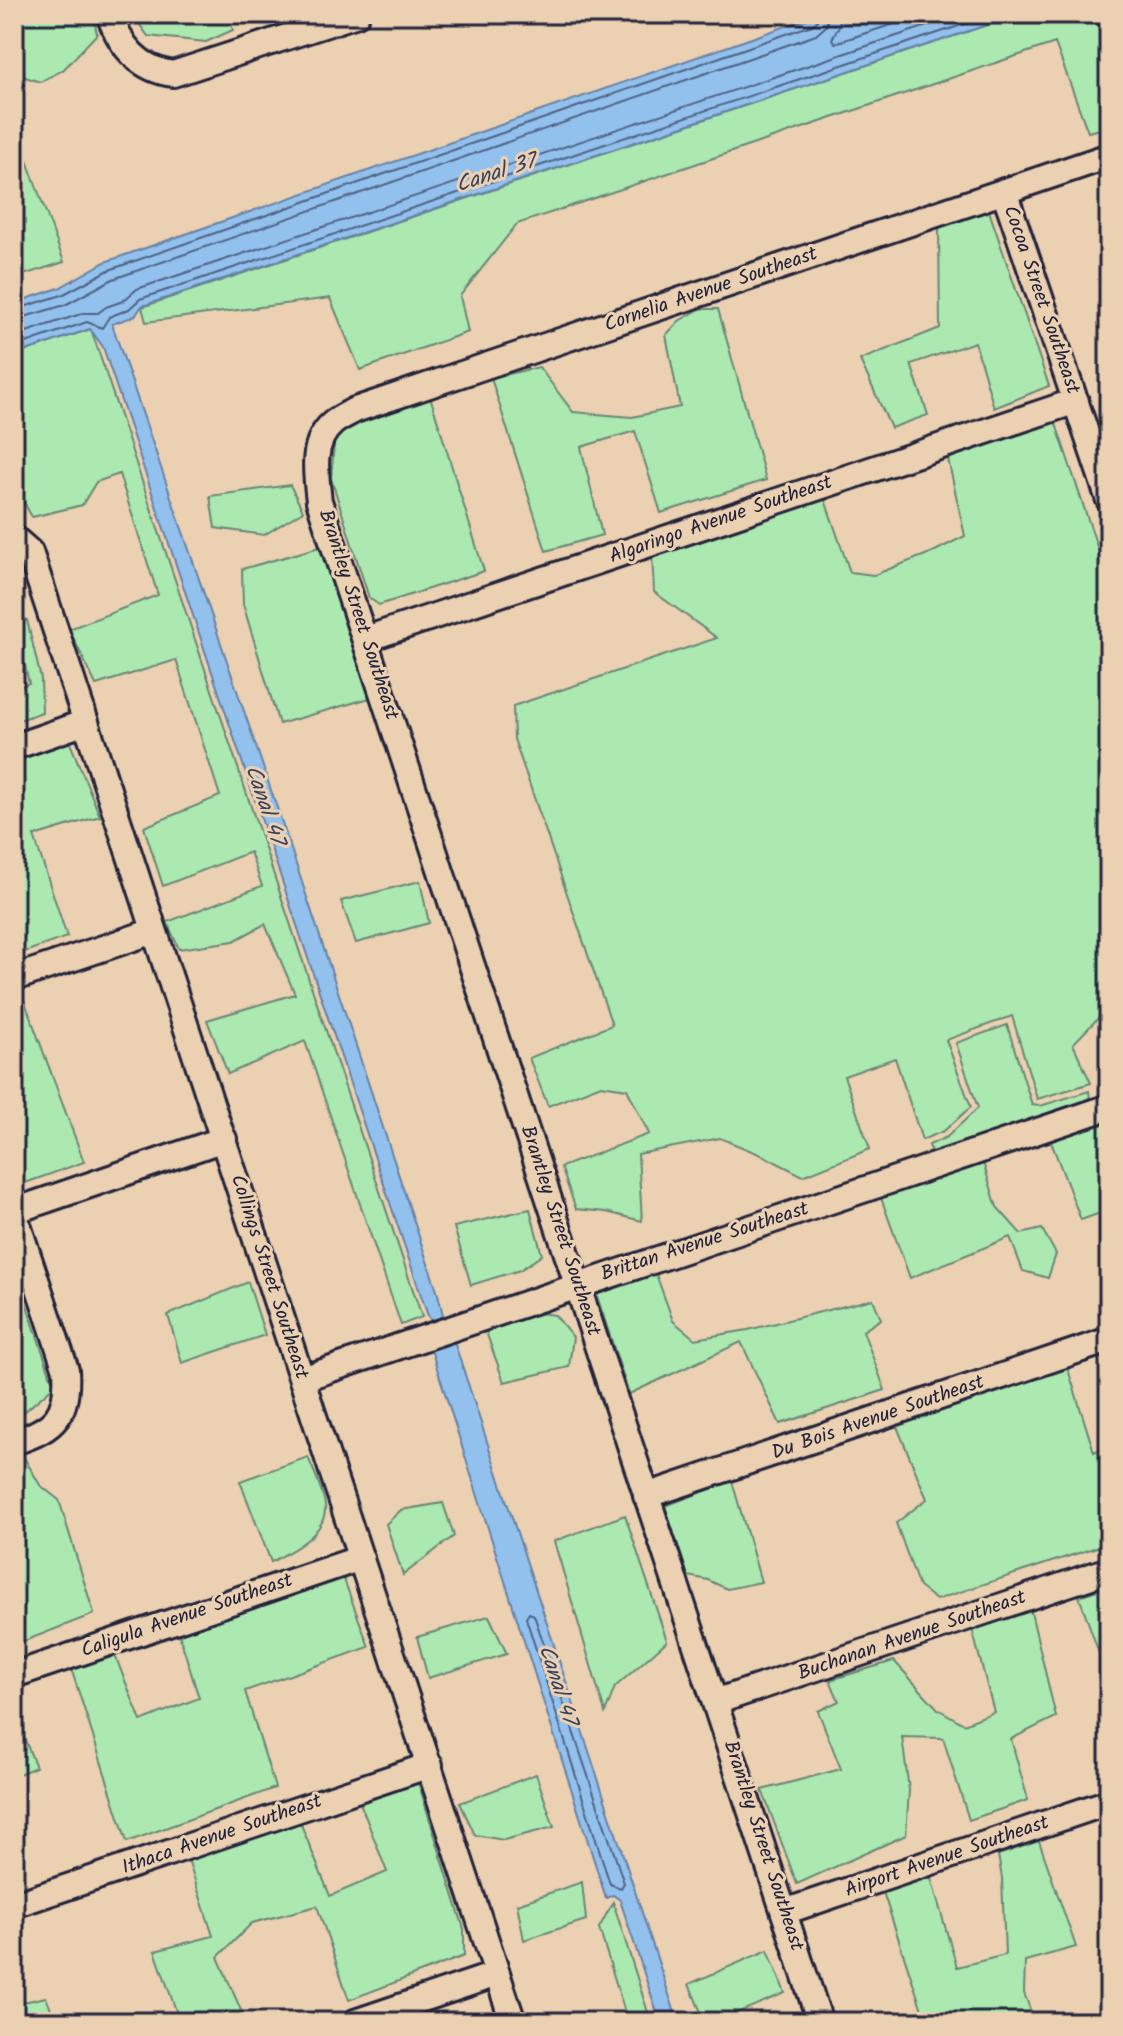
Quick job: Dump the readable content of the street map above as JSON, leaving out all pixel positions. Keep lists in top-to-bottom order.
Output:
{
  "streets": {
    "street": [
      "Cornelia Avenue Southeast",
      "Cocoa Street Southeast",
      "Algaringo Avenue Southeast",
      "Brantley Street Southeast",
      "Brittan Avenue Southeast",
      "Collings Street Southeast",
      "Du Bois Avenue Southeast",
      "Caligula Avenue Southeast",
      "Buchanan Avenue Southeast",
      "Ithaca Avenue Southeast",
      "Airport Avenue Southeast"
    ]
  },
  "crossings": [
    ["Cornelia Avenue Southeast", "Cocoa Street Southeast"],
    ["Cornelia Avenue Southeast", "Brantley Street Southeast"],
    ["Cocoa Street Southeast", "Algaringo Avenue Southeast"],
    ["Algaringo Avenue Southeast", "Brantley Street Southeast"],
    ["Brantley Street Southeast", "Brittan Avenue Southeast"],
    ["Brantley Street Southeast", "Du Bois Avenue Southeast"],
    ["Brantley Street Southeast", "Buchanan Avenue Southeast"],
    ["Brantley Street Southeast", "Airport Avenue Southeast"],
    ["Brittan Avenue Southeast", "Collings Street Southeast"],
    ["Collings Street Southeast", "Caligula Avenue Southeast"],
    ["Collings Street Southeast", "Ithaca Avenue Southeast"]
  ],
  "water": ["Canal 37", "Canal 47"]
}
